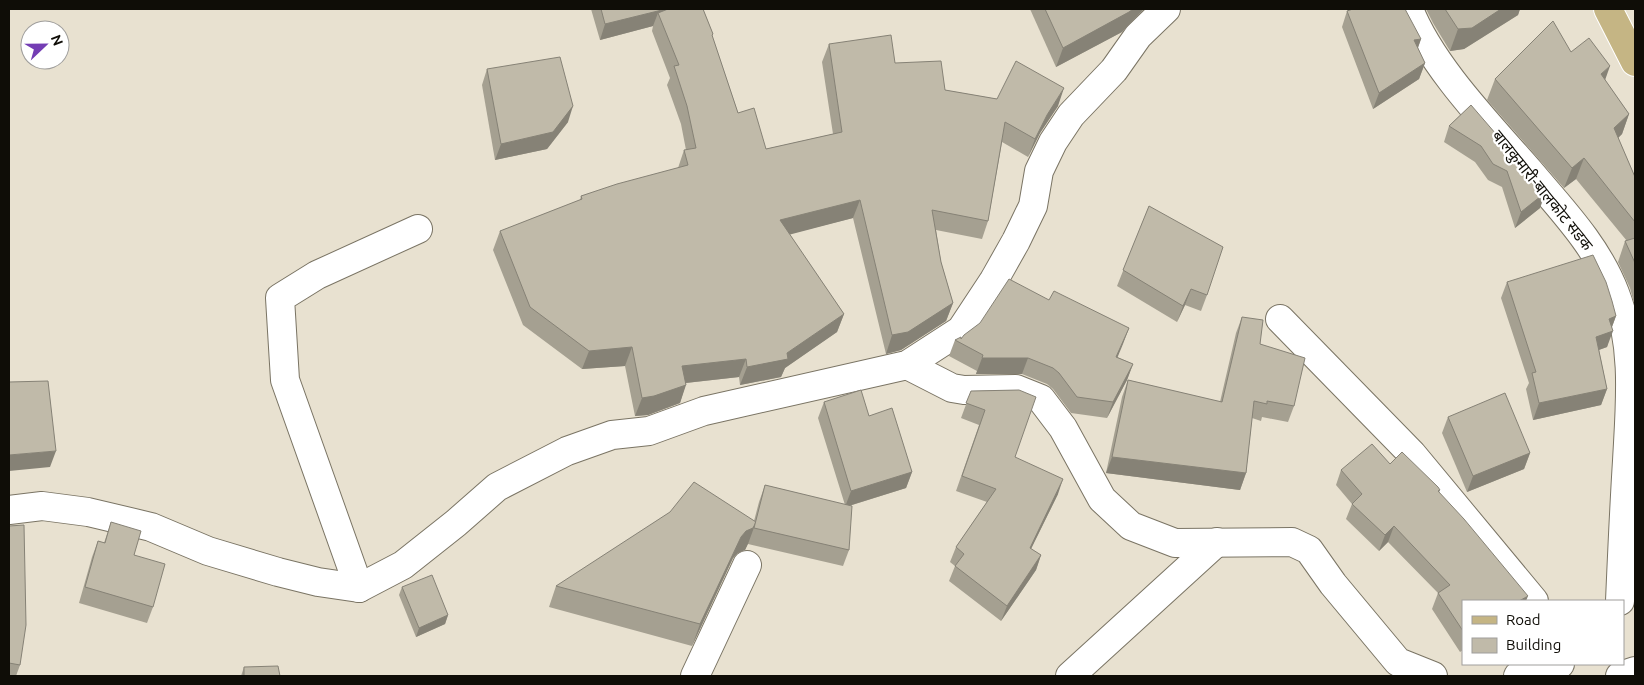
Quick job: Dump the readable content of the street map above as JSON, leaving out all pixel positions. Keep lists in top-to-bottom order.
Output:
{
  "streets": {
    "street": ["बालकुमारी-बालकोट सडक"]
  },
  "legend": ["Road", "Building"],
  "north": "right"
}
